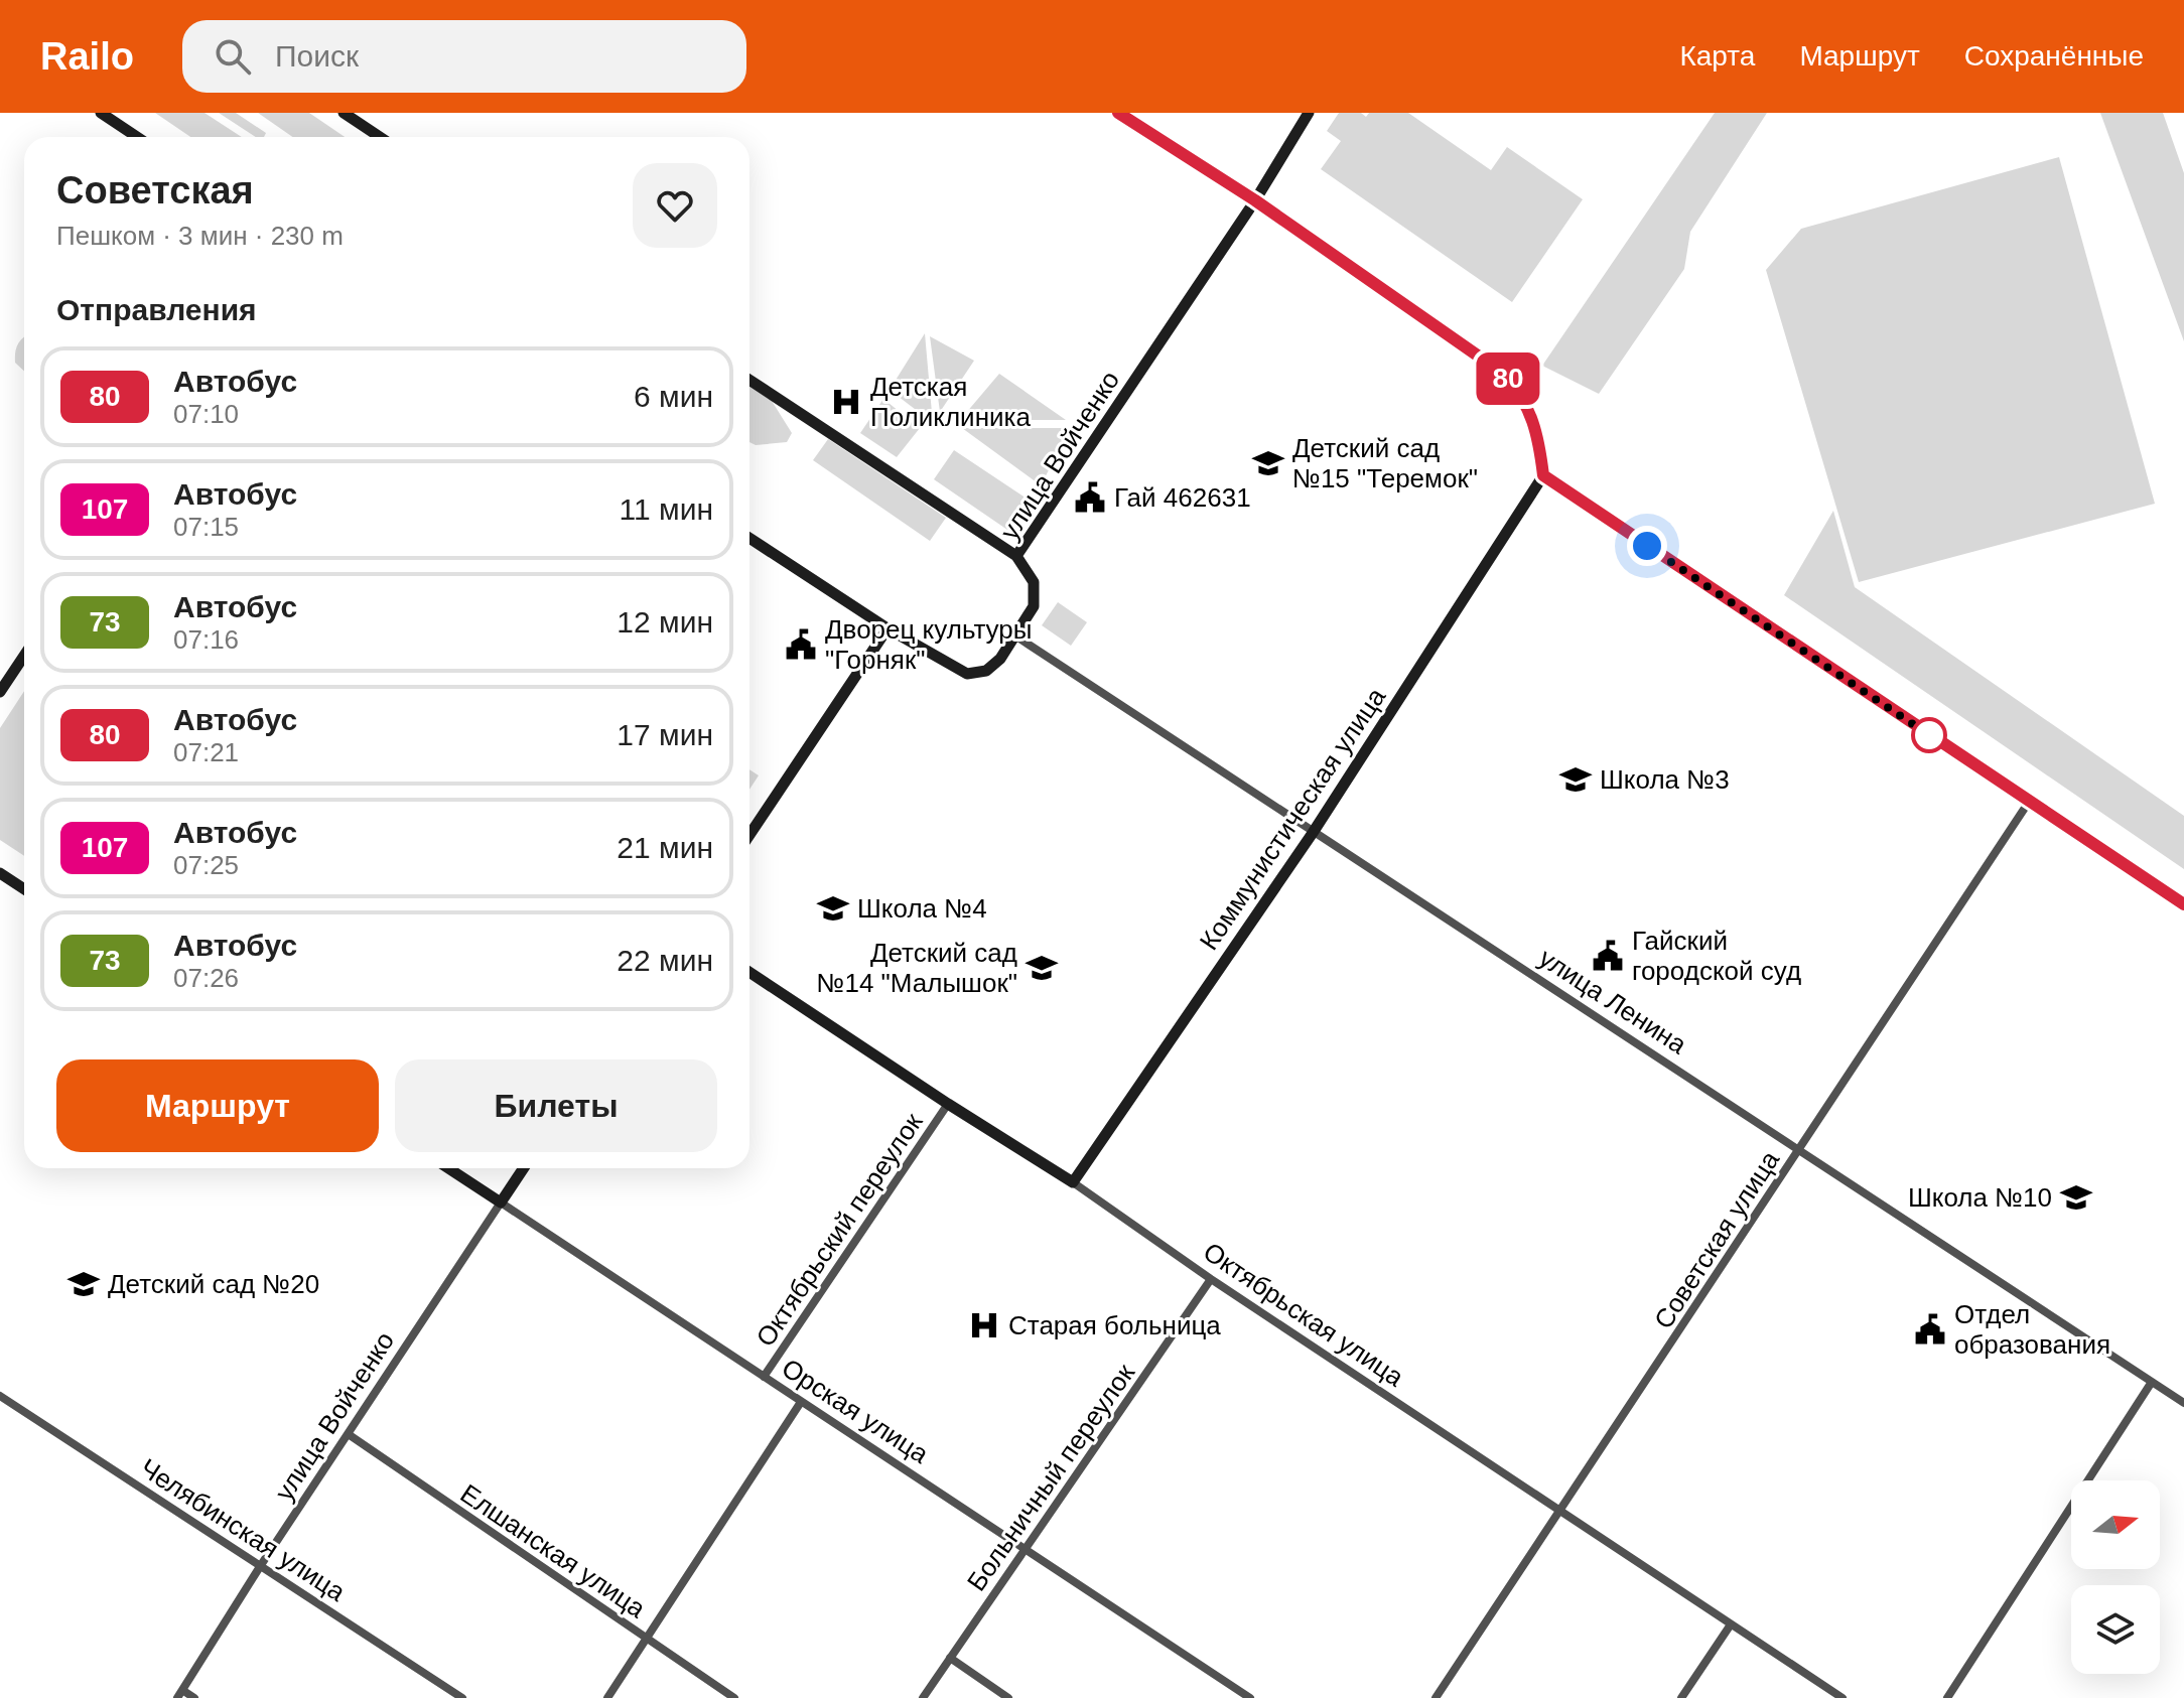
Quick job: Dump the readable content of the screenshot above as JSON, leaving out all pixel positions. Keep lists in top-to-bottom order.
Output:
{
  "streets": {
    "main road": [
      "улица Войченко",
      "Коммунистическая улица",
      "Октябрьская улица",
      "Орская улица"
    ],
    "street": [
      "улица Ленина",
      "Октябрьский переулок",
      "Советская улица",
      "Больничный переулок",
      "Челябинская улица",
      "Елшанская улица"
    ]
  },
  "crossings": [
    ["улица Войченко", "улица Ленина"],
    ["улица Войченко", "Орская улица"],
    ["улица Войченко", "Челябинская улица"],
    ["улица Войченко", "Елшанская улица"],
    ["Коммунистическая улица", "улица Ленина"],
    ["Коммунистическая улица", "Октябрьская улица"],
    ["улица Ленина", "Советская улица"],
    ["Октябрьский переулок", "Октябрьская улица"],
    ["Октябрьский переулок", "Орская улица"],
    ["Советская улица", "Октябрьская улица"],
    ["Октябрьская улица", "Больничный переулок"],
    ["Орская улица", "Больничный переулок"]
  ],
  "places": {
    "hospital": ["Детская Поликлиника", "Старая больница"],
    "school or university": [
      "Детский сад №15 \"Теремок\"",
      "Школа №3",
      "Школа №4",
      "Детский сад №14 \"Малышок\"",
      "Школа №10",
      "Детский сад №20"
    ],
    "public building": [
      "Гай 462631",
      "Дворец культуры \"Горняк\"",
      "Гайский городской суд",
      "Отдел образования"
    ]
  },
  "lines": ["bus line 80"],
  "north": "right",
  "page": {
    "header": "Railo",
    "search": "Поиск",
    "nav": ["Карта", "Маршрут", "Сохранённые"],
    "on_map": "80",
    "heading": [
      ["Советская", "Пешком · 3 мин · 230 m"],
      "Отправления"
    ],
    "list": [
      {
        "mark": "80",
        "name": "Автобус",
        "note": "07:10",
        "value": "6 мин"
      },
      {
        "mark": "107",
        "name": "Автобус",
        "note": "07:15",
        "value": "11 мин"
      },
      {
        "mark": "73",
        "name": "Автобус",
        "note": "07:16",
        "value": "12 мин"
      },
      {
        "mark": "80",
        "name": "Автобус",
        "note": "07:21",
        "value": "17 мин"
      },
      {
        "mark": "107",
        "name": "Автобус",
        "note": "07:25",
        "value": "21 мин"
      },
      {
        "mark": "73",
        "name": "Автобус",
        "note": "07:26",
        "value": "22 мин"
      }
    ],
    "buttons": ["Маршрут", "Билеты"]
  }
}
